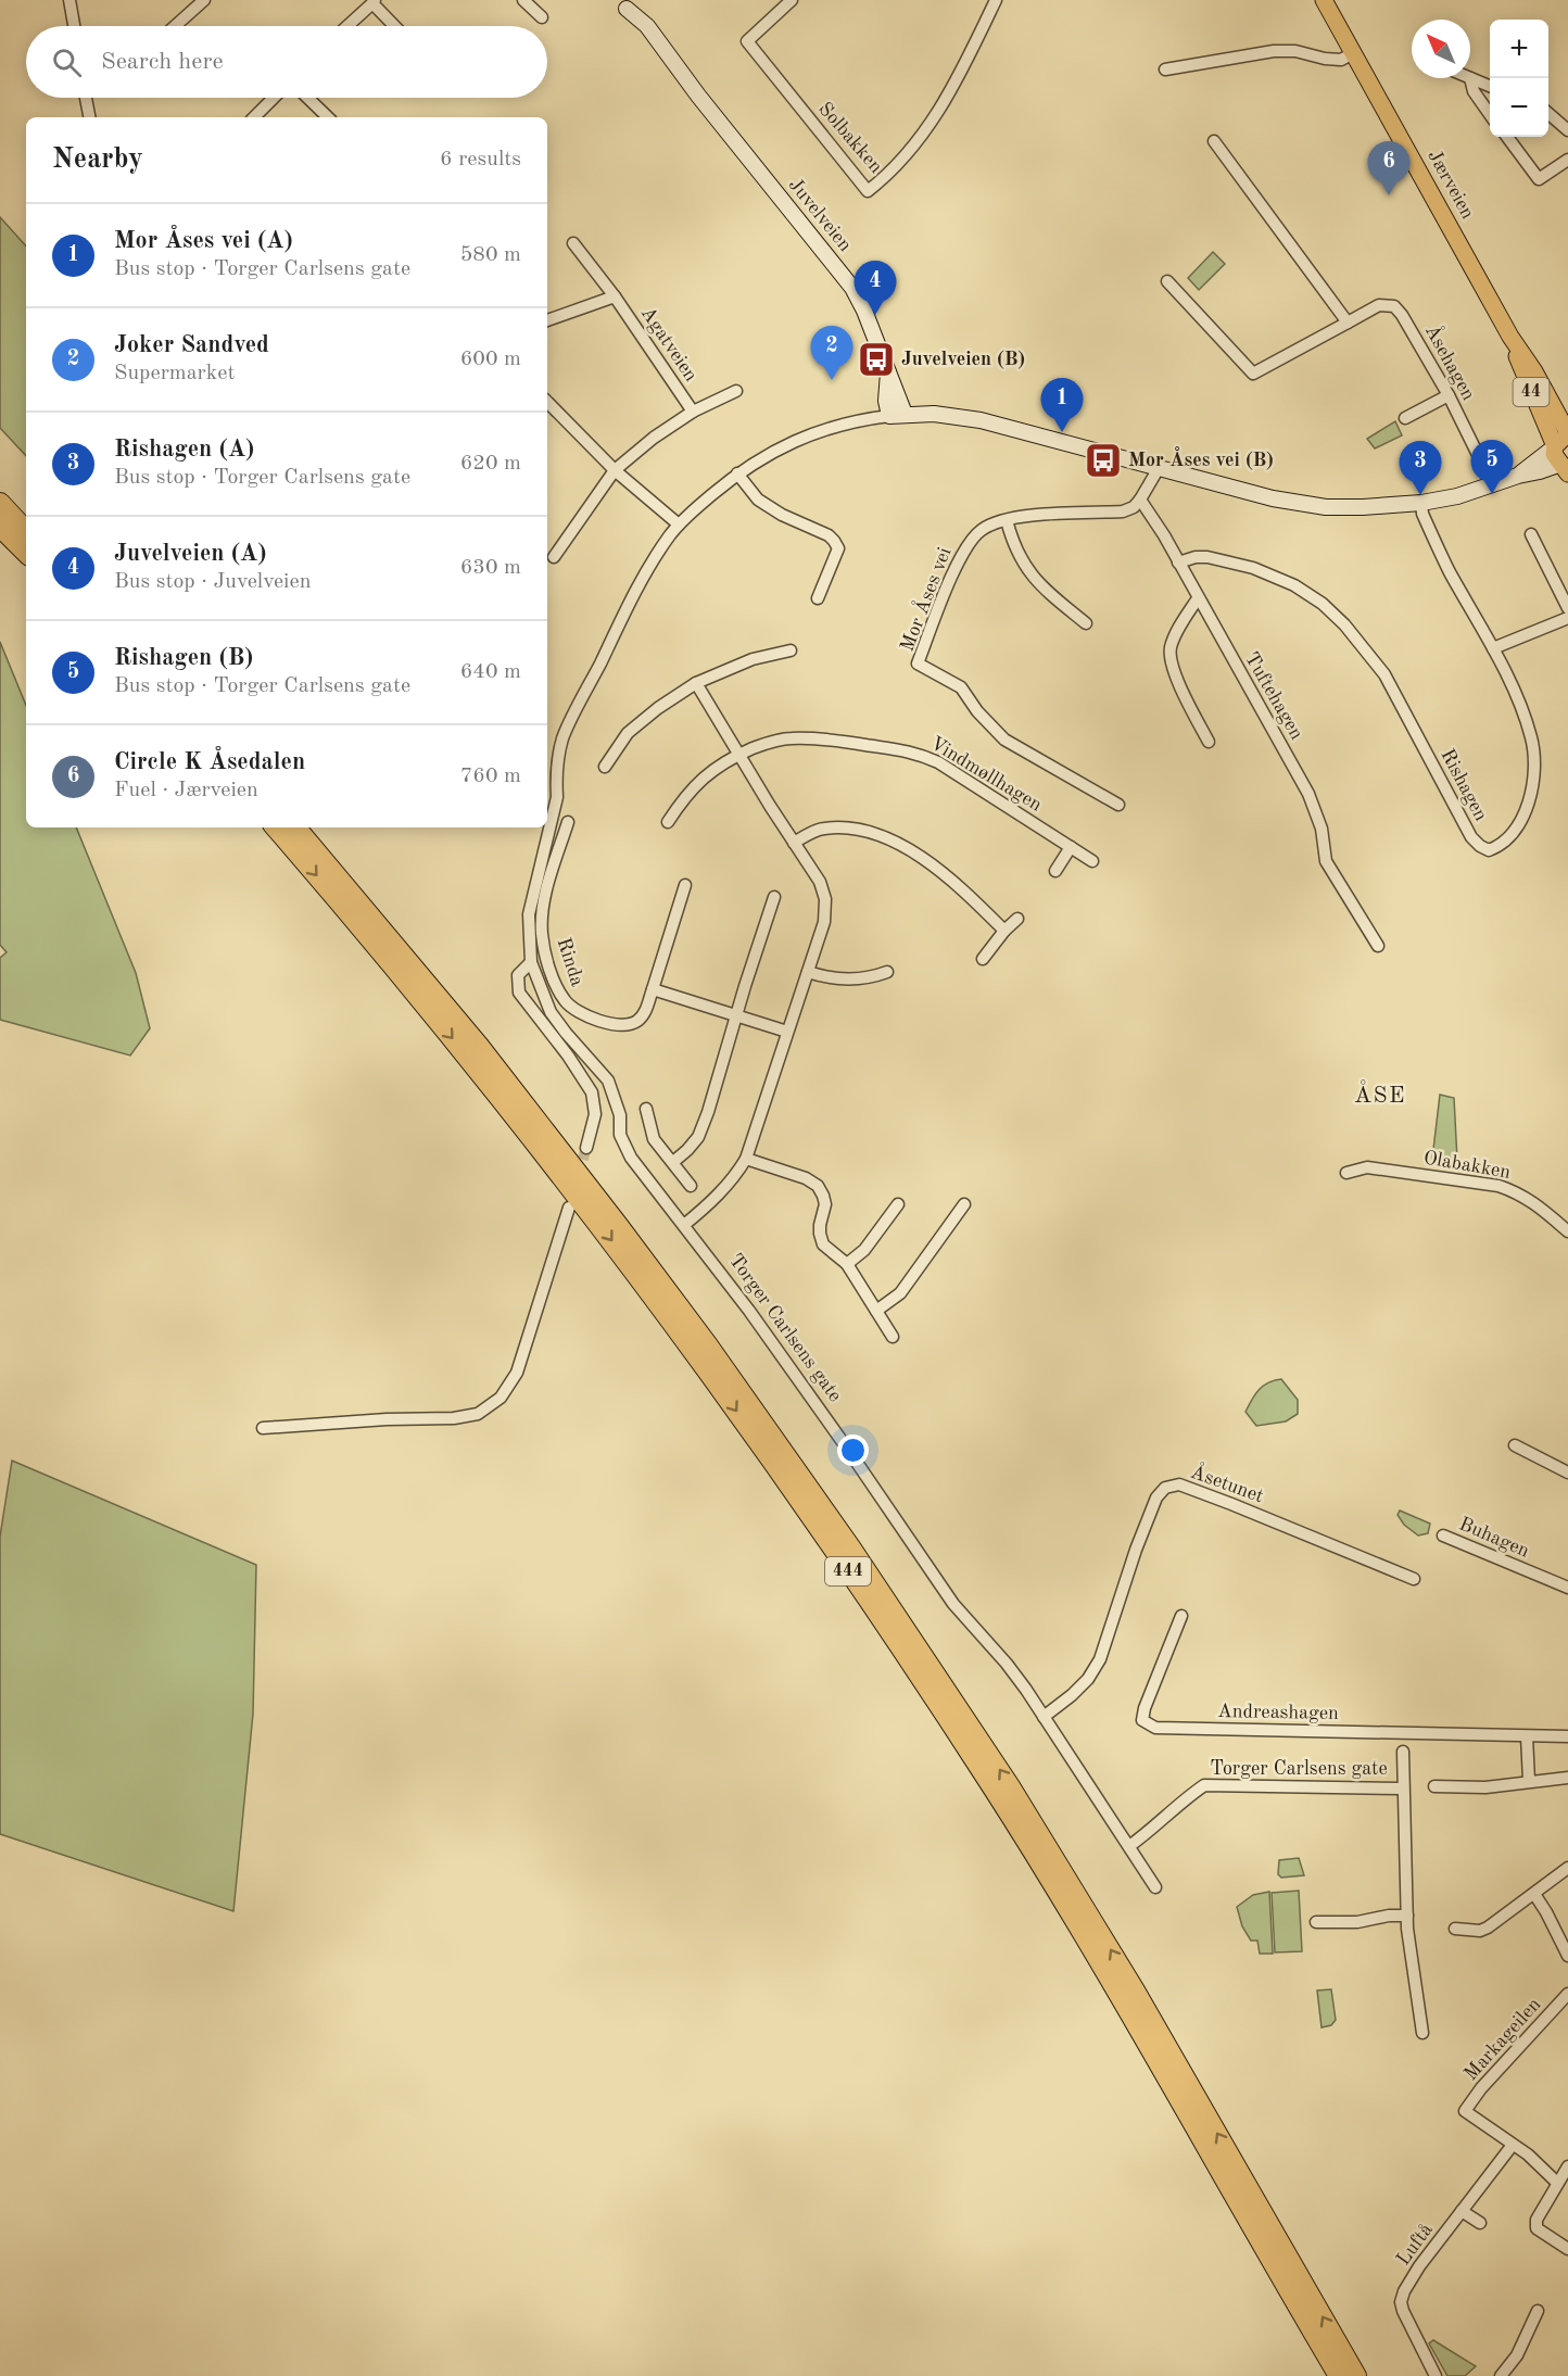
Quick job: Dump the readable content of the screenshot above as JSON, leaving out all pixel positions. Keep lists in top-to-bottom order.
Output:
{
  "streets": {
    "highway": ["444"],
    "main road": ["Jærveien", "44"],
    "street": [
      "Solbakken",
      "Juvelveien",
      "Agatveien",
      "Åsehagen",
      "Mor Åses vei",
      "Tuftehagen",
      "Vindmøllhagen",
      "Rishagen",
      "Rinda",
      "Olabakken",
      "Torger Carlsens gate",
      "Åsetunet",
      "Buhagen",
      "Andreashagen",
      "Markageilen",
      "Luftå"
    ]
  },
  "crossings": [
    ["Mor Åses vei", "Tuftehagen"],
    ["Tuftehagen", "Rishagen"],
    ["Torger Carlsens gate", "Åsetunet"],
    ["Markageilen", "Luftå"]
  ],
  "districts": ["ÅSE"],
  "places": {
    "bus stop": ["Juvelveien (B)", "Mor Åses vei (B)"]
  },
  "north": "top left",
  "page": {
    "map_buttons": ["+", "−"],
    "search": "Search here",
    "heading": ["Nearby", "6 results"],
    "pins": [
      "6",
      "4",
      "2",
      "1",
      "5",
      "3"
    ],
    "list": [
      {
        "mark": "1",
        "name": "Mor Åses vei (A)",
        "note": "Bus stop · Torger Carlsens gate",
        "value": "580 m"
      },
      {
        "mark": "2",
        "name": "Joker Sandved",
        "note": "Supermarket",
        "value": "600 m"
      },
      {
        "mark": "3",
        "name": "Rishagen (A)",
        "note": "Bus stop · Torger Carlsens gate",
        "value": "620 m"
      },
      {
        "mark": "4",
        "name": "Juvelveien (A)",
        "note": "Bus stop · Juvelveien",
        "value": "630 m"
      },
      {
        "mark": "5",
        "name": "Rishagen (B)",
        "note": "Bus stop · Torger Carlsens gate",
        "value": "640 m"
      },
      {
        "mark": "6",
        "name": "Circle K Åsedalen",
        "note": "Fuel · Jærveien",
        "value": "760 m"
      }
    ]
  }
}
